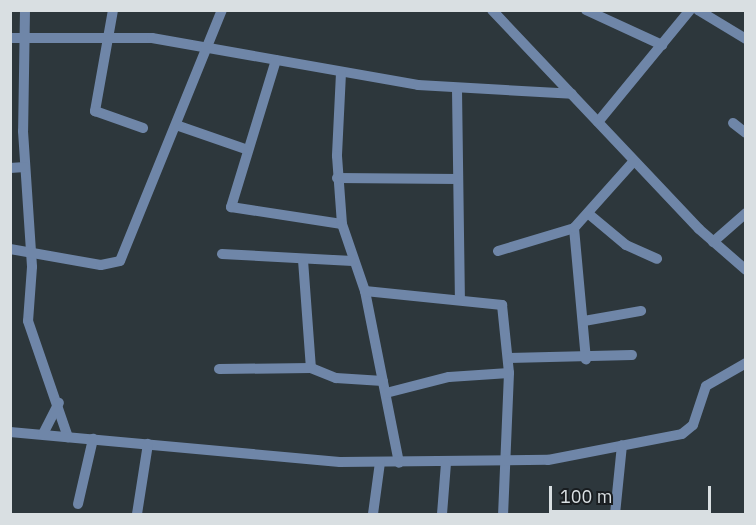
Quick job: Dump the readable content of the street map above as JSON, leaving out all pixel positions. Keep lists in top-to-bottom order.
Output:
{
  "scale_bar": "100 m"
}
